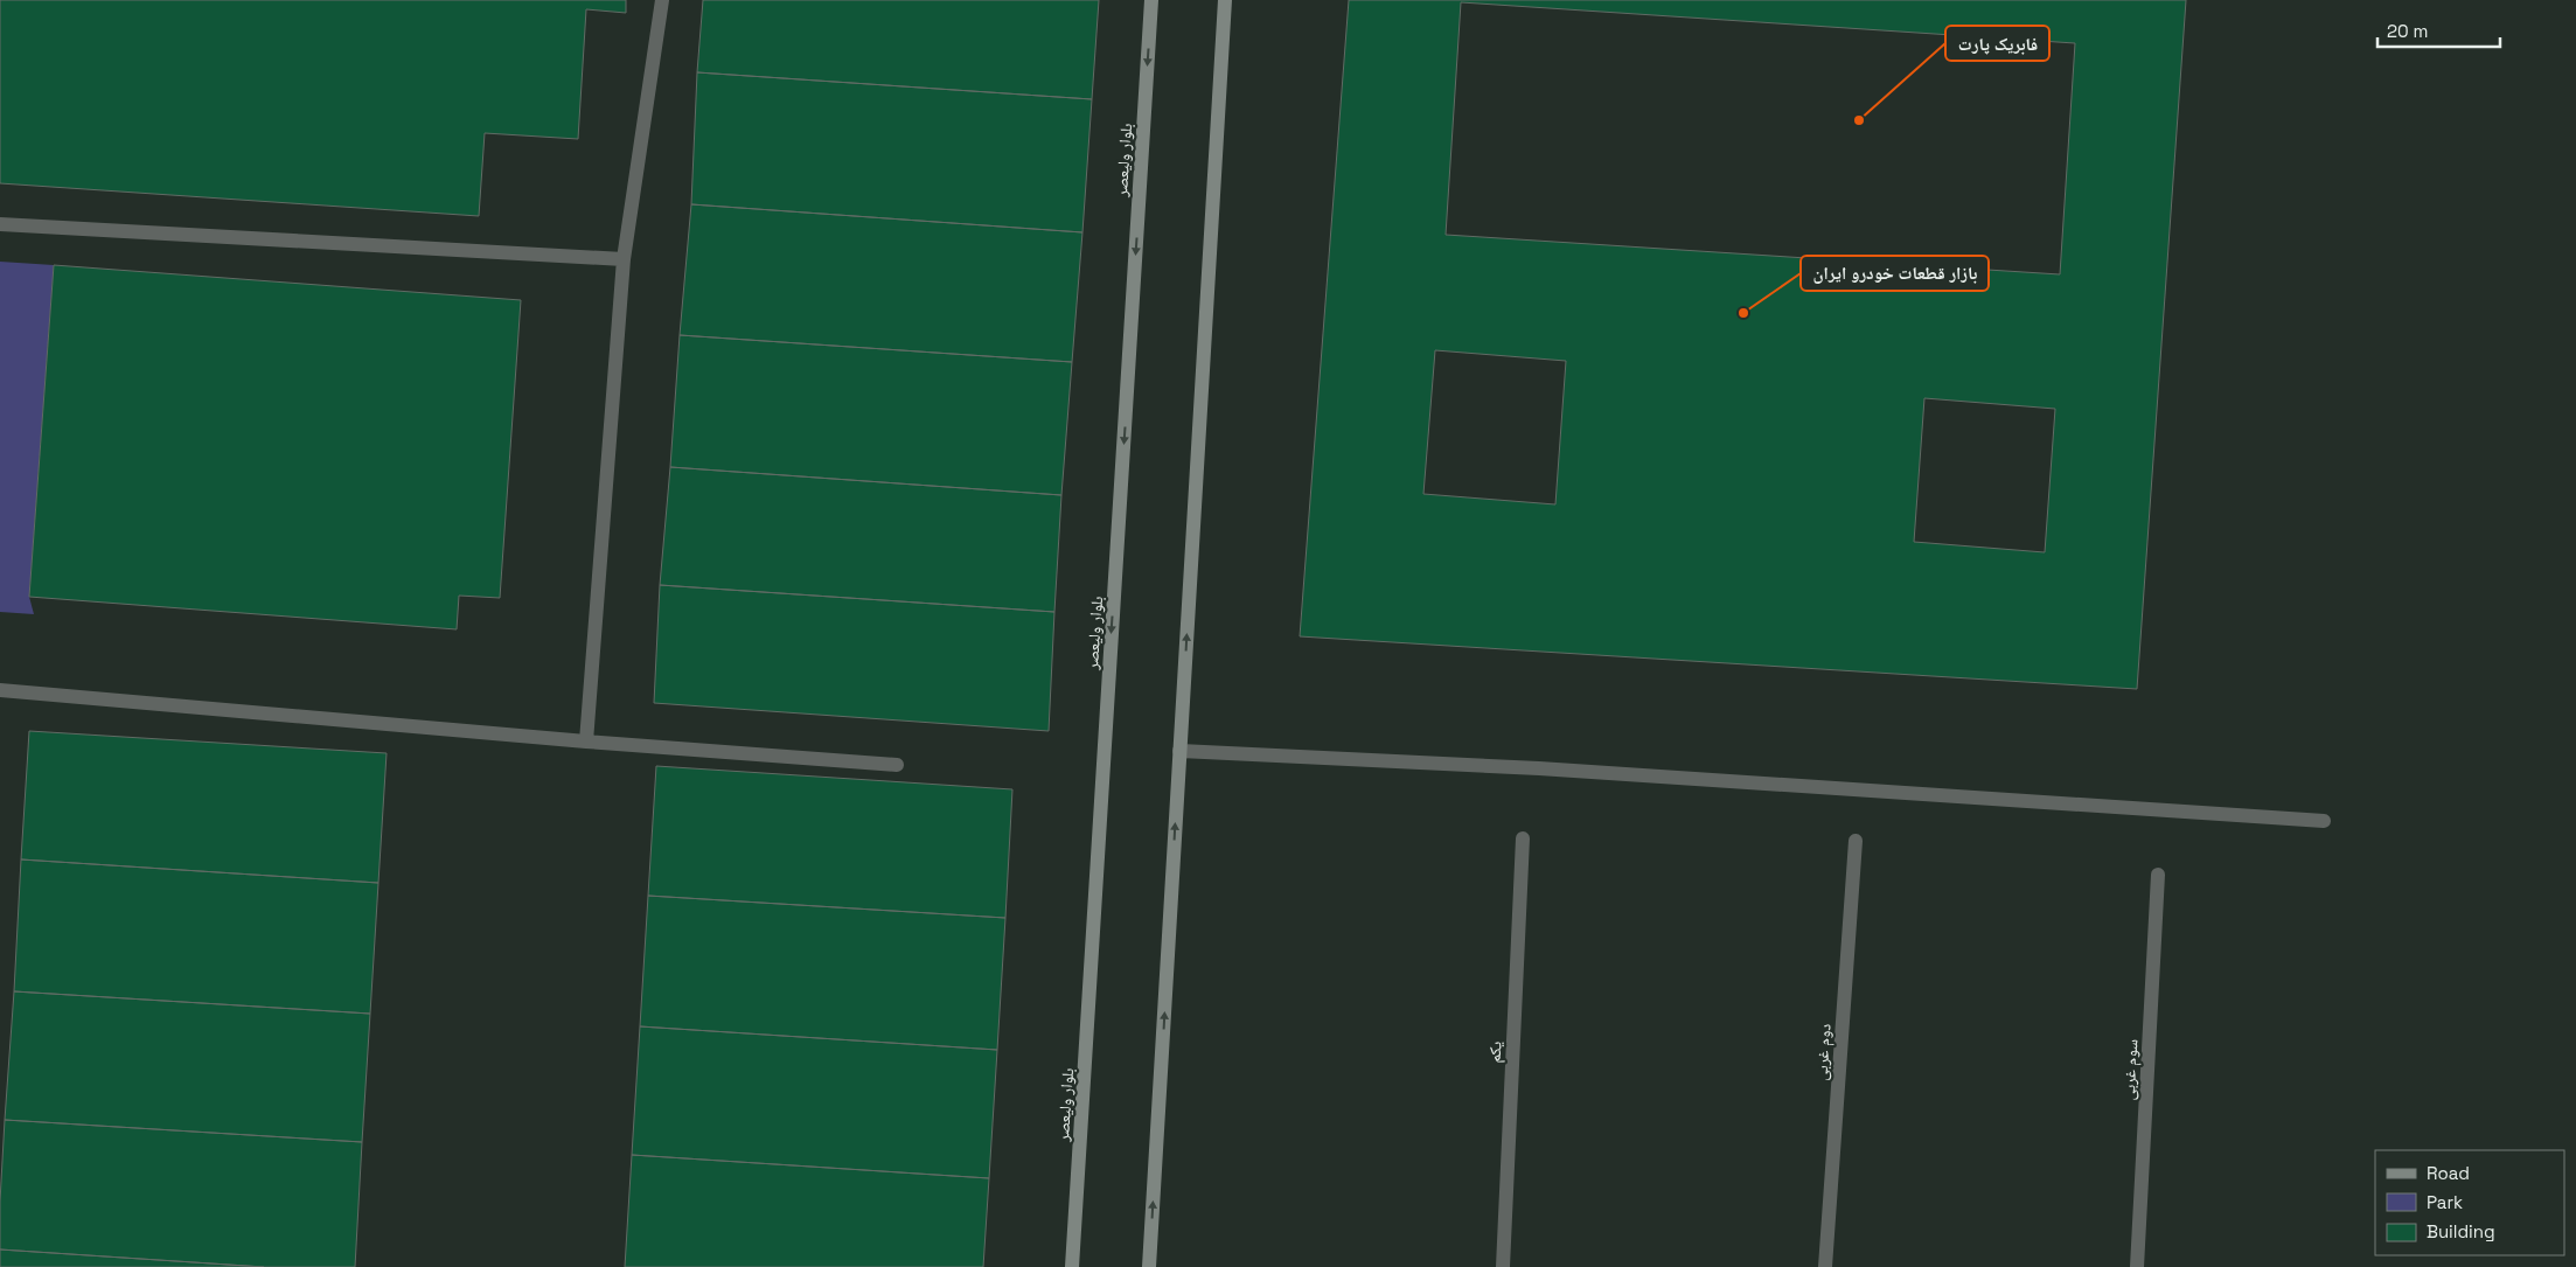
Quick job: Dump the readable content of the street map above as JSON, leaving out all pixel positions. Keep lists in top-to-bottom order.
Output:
{
  "streets": {
    "main road": ["بلوار ولیعصر"],
    "street": ["یکم", "دوم غربی", "سوم غربی"]
  },
  "places": ["فابریک پارت", "بازار قطعات خودرو ایران"],
  "legend": ["Road", "Park", "Building"],
  "scale_bar": "20 m"
}
